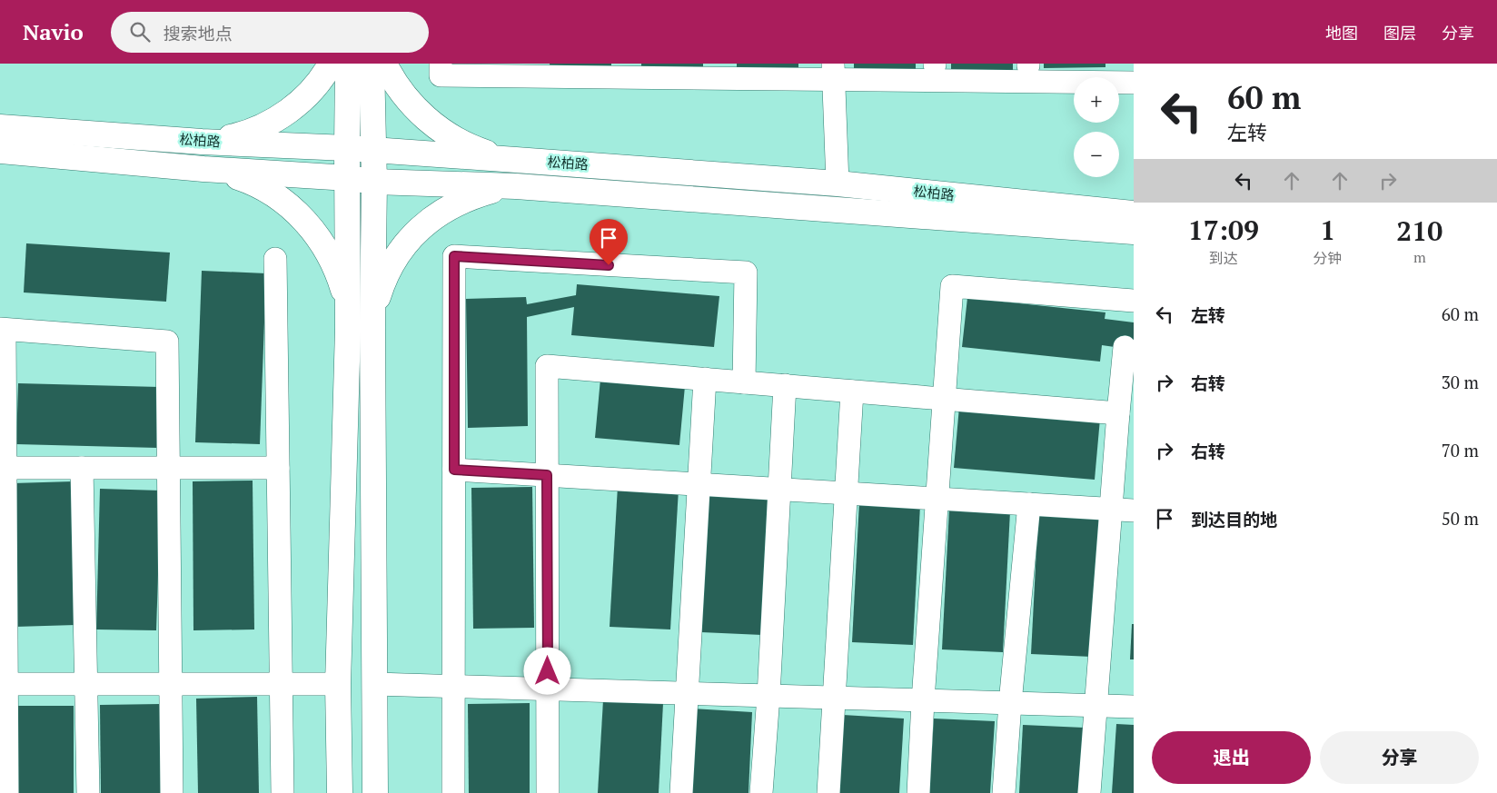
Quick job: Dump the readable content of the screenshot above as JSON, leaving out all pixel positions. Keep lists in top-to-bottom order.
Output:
{
  "streets": {
    "street": ["松柏路"]
  },
  "page": {
    "header": "Navio",
    "search": "搜索地点",
    "nav": ["地图", "图层", "分享"],
    "turn": ["60 m", "左转"],
    "map_buttons": ["+", "−"],
    "eta": [
      "17:09",
      "到达",
      "1",
      "分钟",
      "210",
      "m"
    ],
    "list": [
      {
        "name": "左转",
        "value": "60 m"
      },
      {
        "name": "右转",
        "value": "30 m"
      },
      {
        "name": "右转",
        "value": "70 m"
      },
      {
        "name": "到达目的地",
        "value": "50 m"
      }
    ],
    "buttons": ["退出", "分享"]
  }
}
